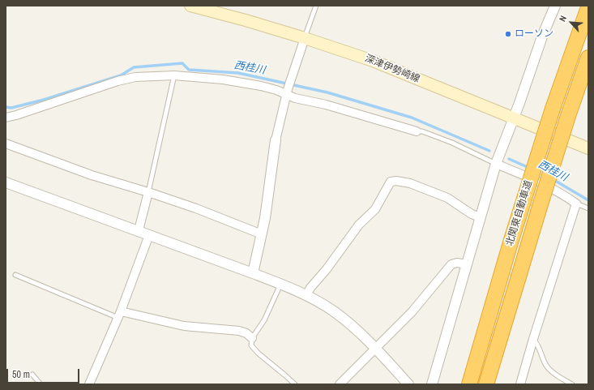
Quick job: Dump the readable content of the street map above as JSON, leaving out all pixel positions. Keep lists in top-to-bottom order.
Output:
{
  "streets": {
    "highway": ["北関東自動車道"],
    "main road": ["深津伊勢崎線"]
  },
  "water": ["西桂川"],
  "places": ["ローソン"],
  "scale_bar": "50 m",
  "north": "top left"
}
